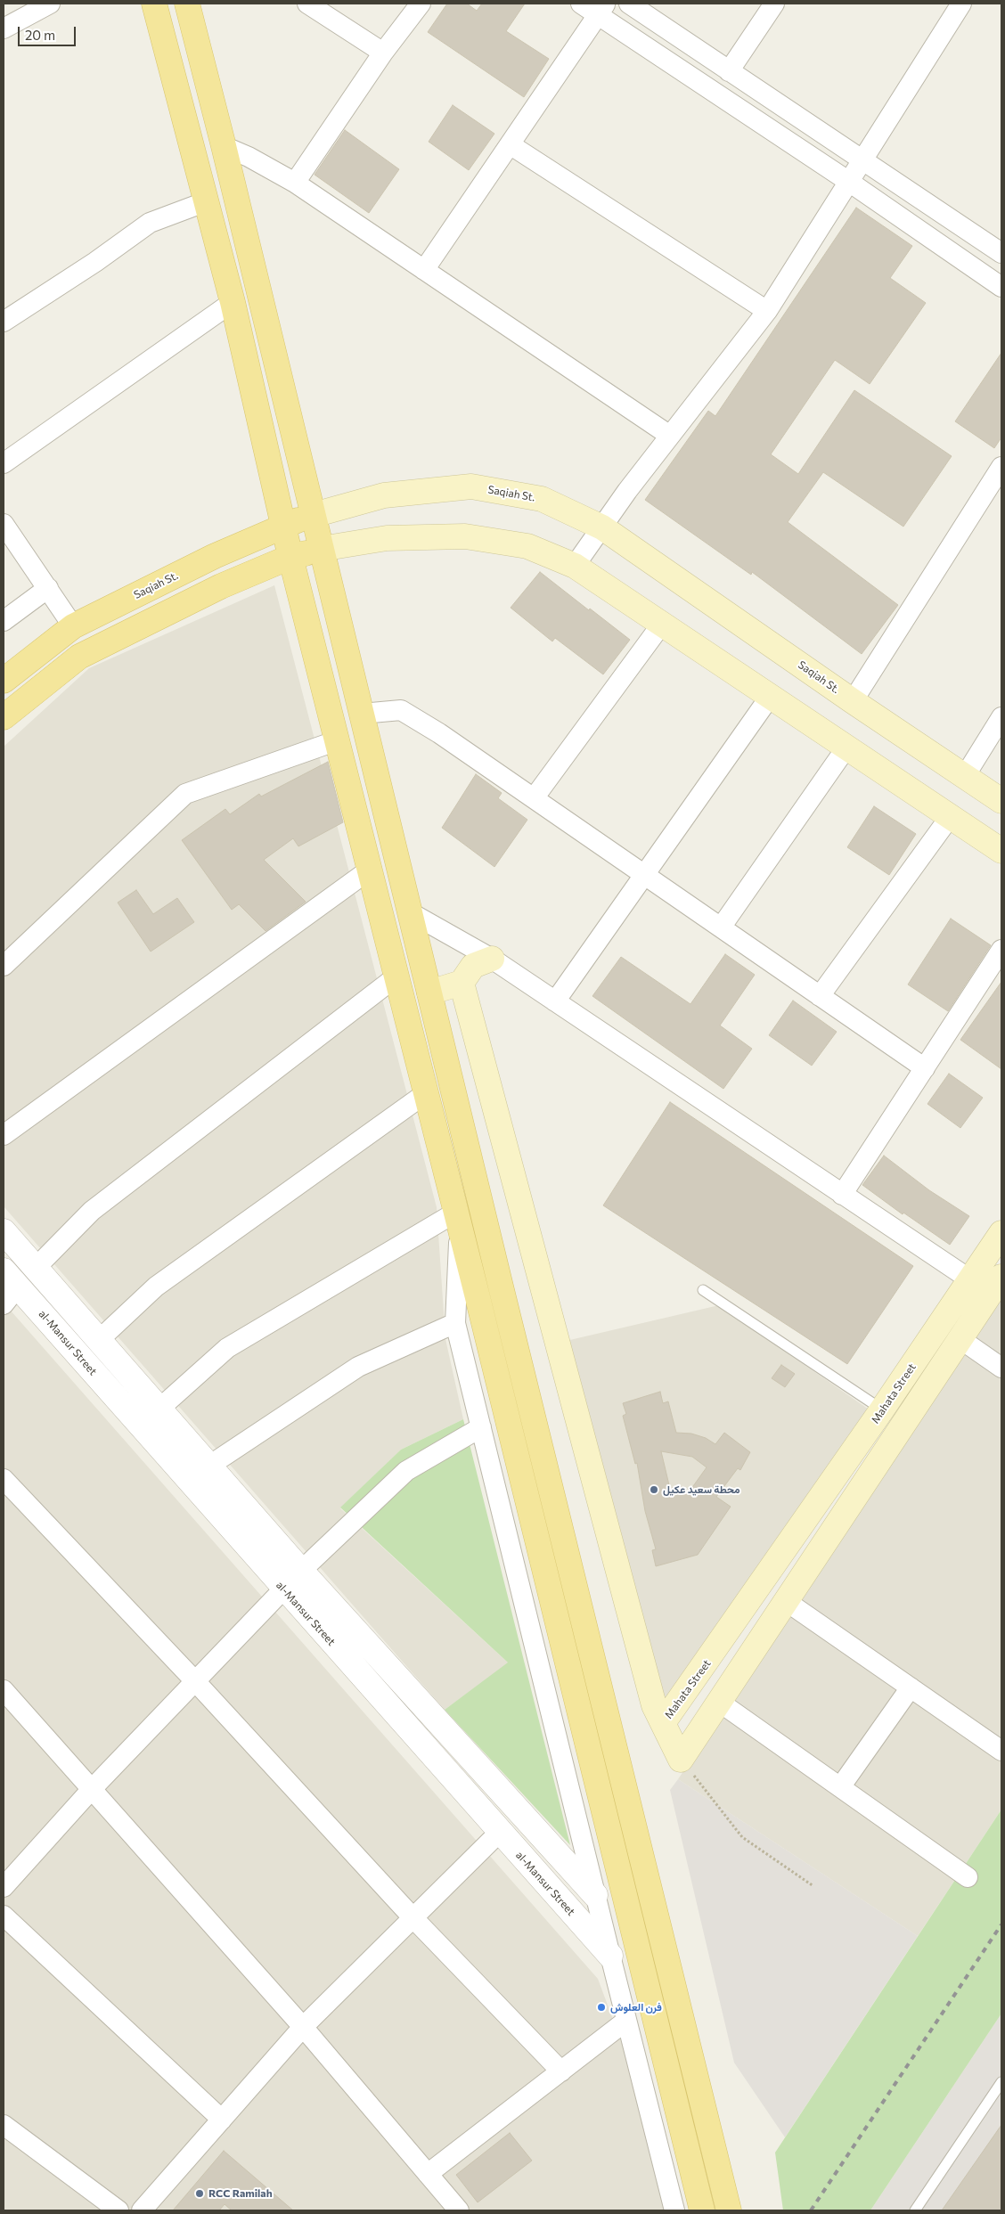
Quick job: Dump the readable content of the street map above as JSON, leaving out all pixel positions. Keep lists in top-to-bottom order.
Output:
{
  "streets": {
    "main road": ["Saqiah St.", "Mahata Street"],
    "street": ["al-Mansur Street"]
  },
  "places": ["محطة سعيد عكيل", "فرن العلوش", "RCC Ramilah"],
  "scale_bar": "20 m"
}
